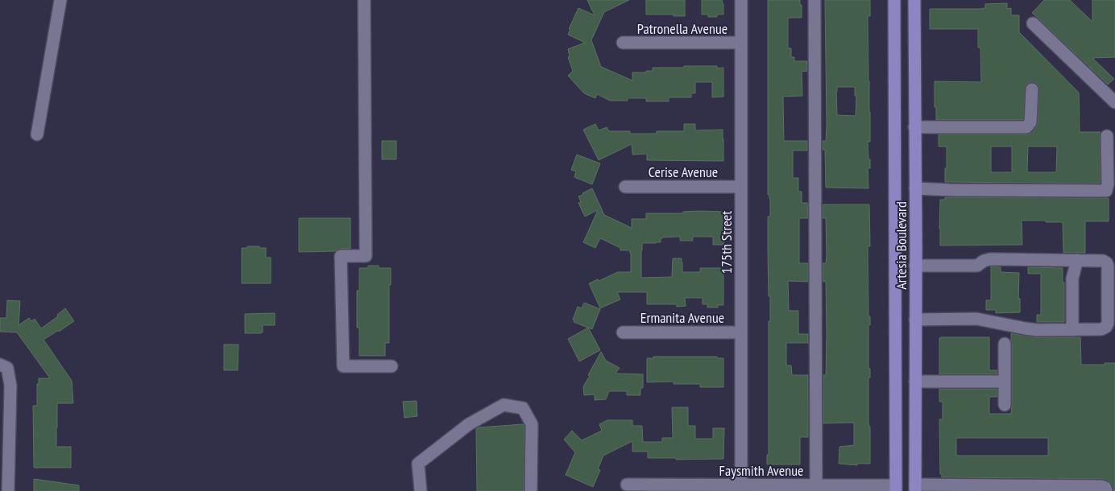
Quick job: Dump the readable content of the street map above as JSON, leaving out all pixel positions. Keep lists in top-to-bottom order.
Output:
{
  "streets": {
    "main road": ["Artesia Boulevard"],
    "street": [
      "Patronella Avenue",
      "Cerise Avenue",
      "175th Street",
      "Ermanita Avenue",
      "Faysmith Avenue"
    ]
  },
  "crossings": [
    ["Patronella Avenue", "175th Street"],
    ["Cerise Avenue", "175th Street"],
    ["175th Street", "Ermanita Avenue"],
    ["175th Street", "Faysmith Avenue"],
    ["Artesia Boulevard", "Faysmith Avenue"]
  ]
}
